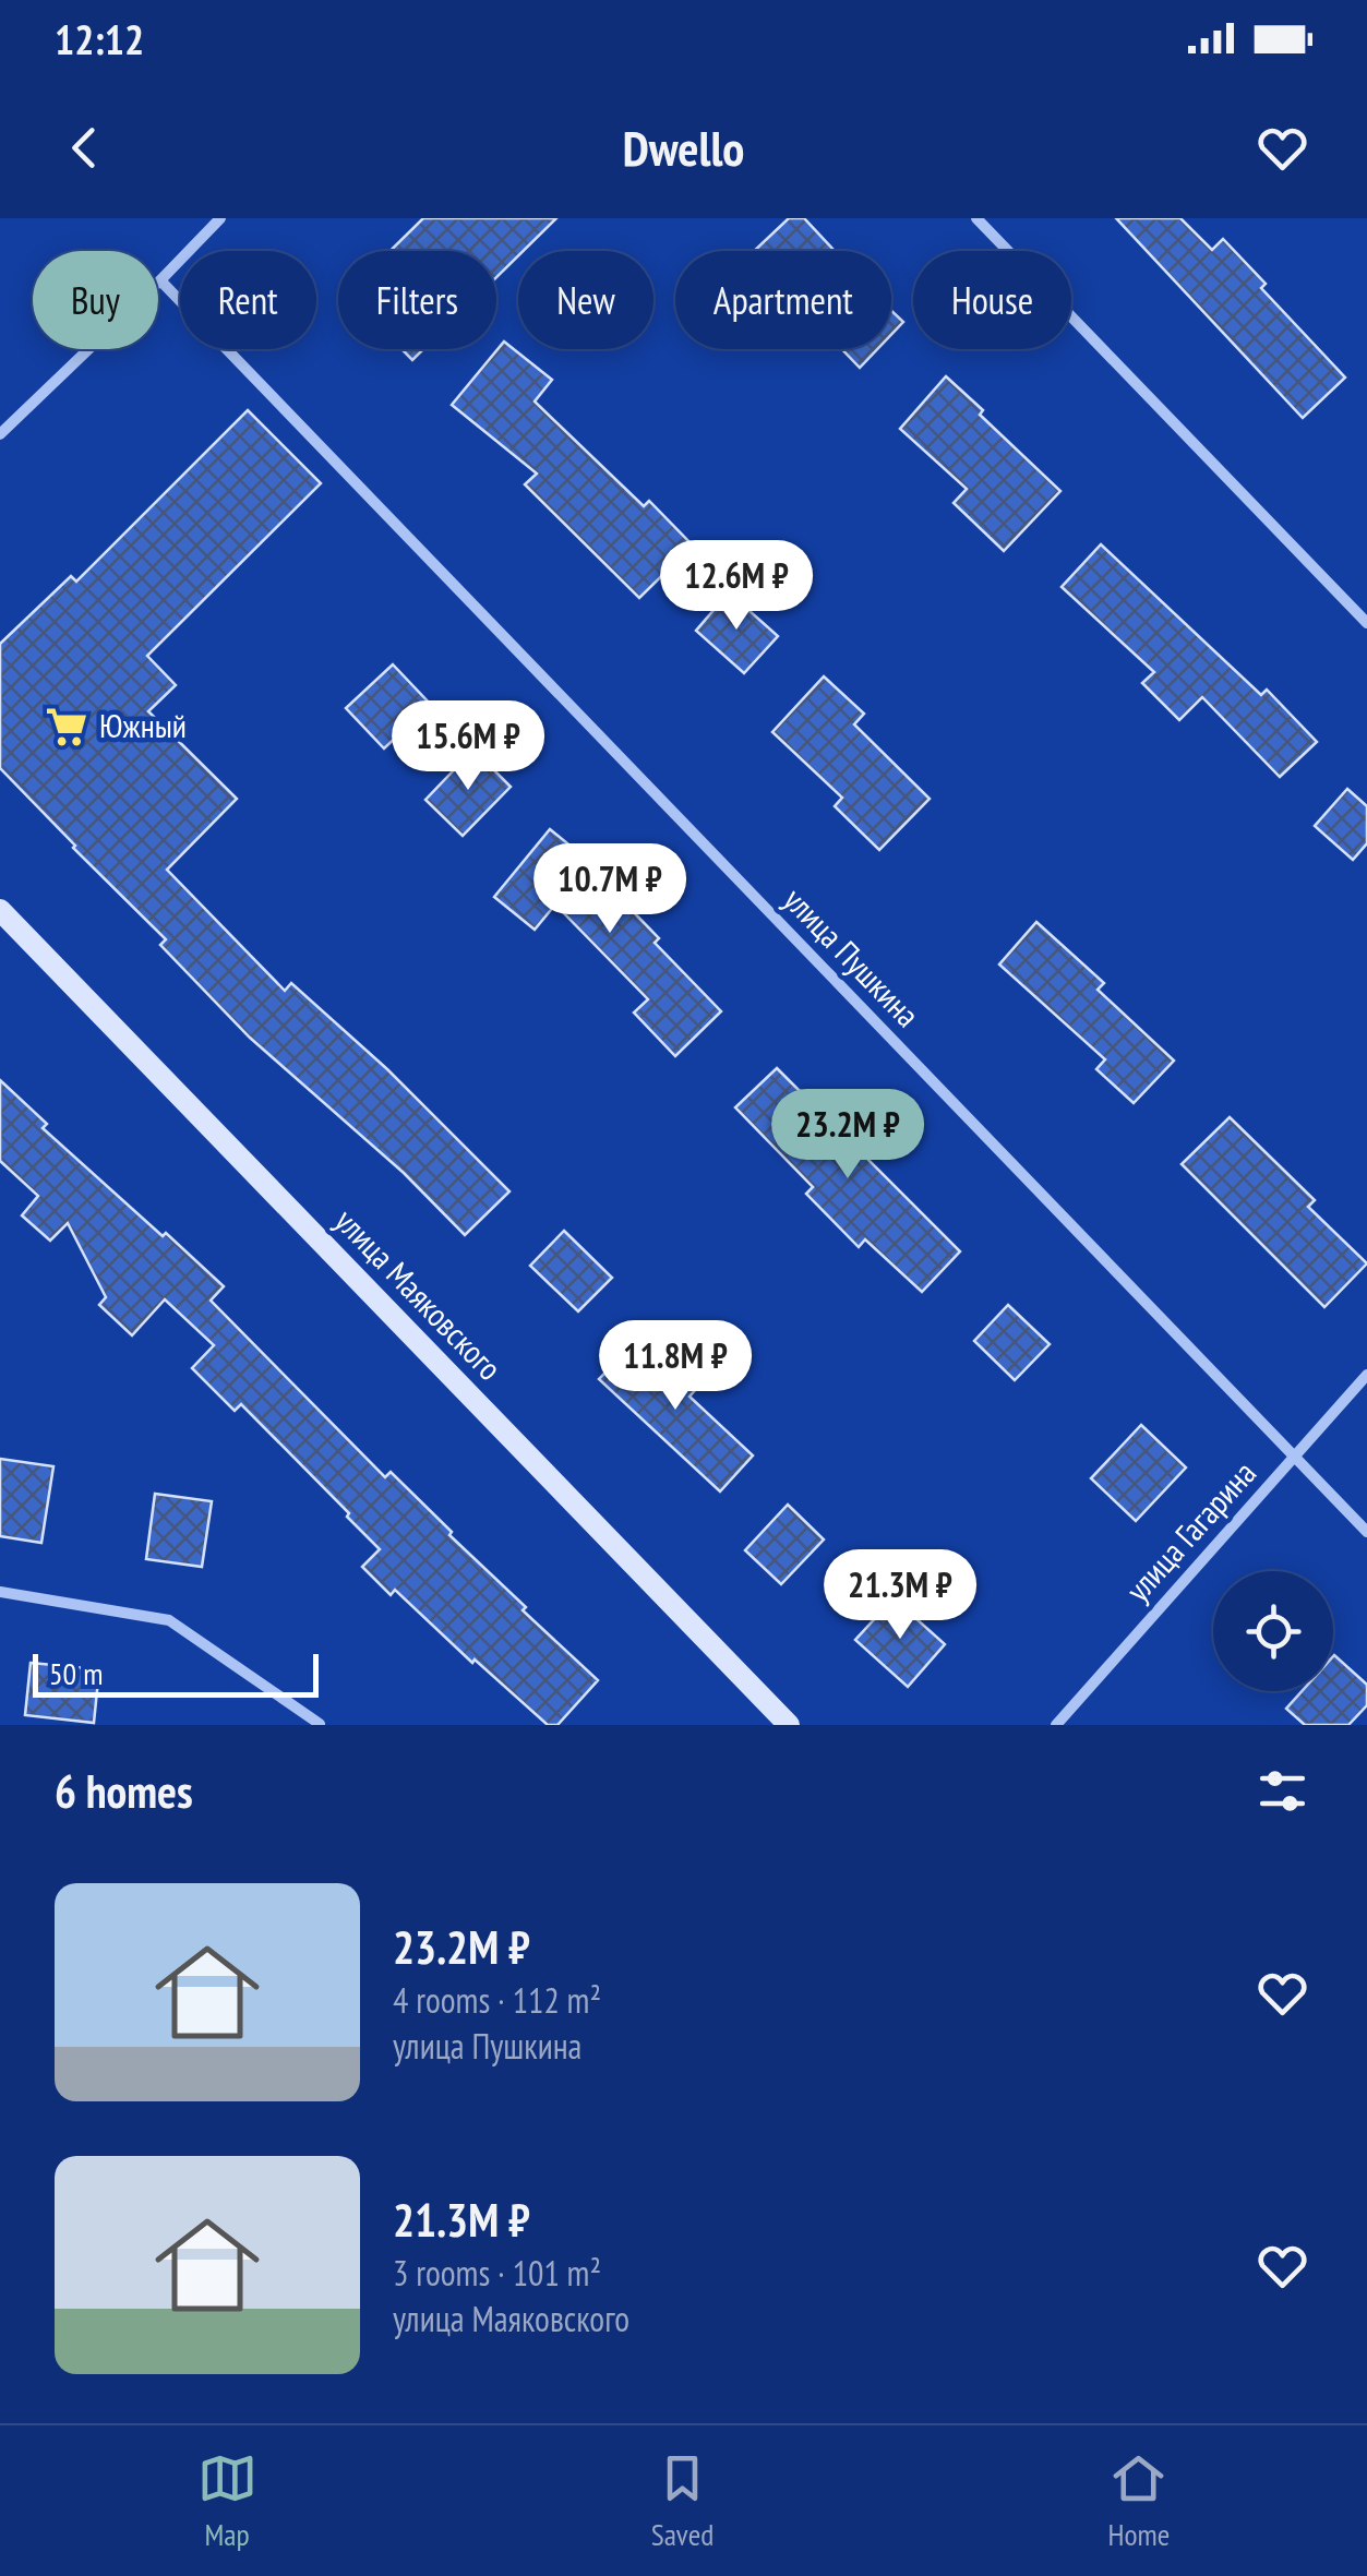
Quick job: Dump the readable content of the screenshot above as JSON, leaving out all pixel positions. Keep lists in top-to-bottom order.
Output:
{
  "streets": {
    "main road": ["улица Маяковского"],
    "street": ["улица Пушкина", "улица Гагарина"]
  },
  "crossings": [
    ["улица Пушкина", "улица Гагарина"]
  ],
  "places": {
    "supermarket": ["Южный"]
  },
  "scale_bar": "50 m",
  "page": {
    "status": "12:12",
    "header": "Dwello",
    "chip": [
      "Buy",
      "Rent",
      "Filters",
      "New",
      "Apartment",
      "House"
    ],
    "price": [
      "12.6M ₽",
      "15.6M ₽",
      "10.7M ₽",
      "23.2M ₽",
      "11.8M ₽",
      "21.3M ₽"
    ],
    "scale": "50 m",
    "heading": "6 homes",
    "list": [
      {
        "name": "23.2M ₽",
        "note": "4 rooms · 112 m² · улица Пушкина"
      },
      {
        "name": "21.3M ₽",
        "note": "3 rooms · 101 m² · улица Маяковского"
      }
    ],
    "tabs": ["Map", "Saved", "Home"]
  }
}
